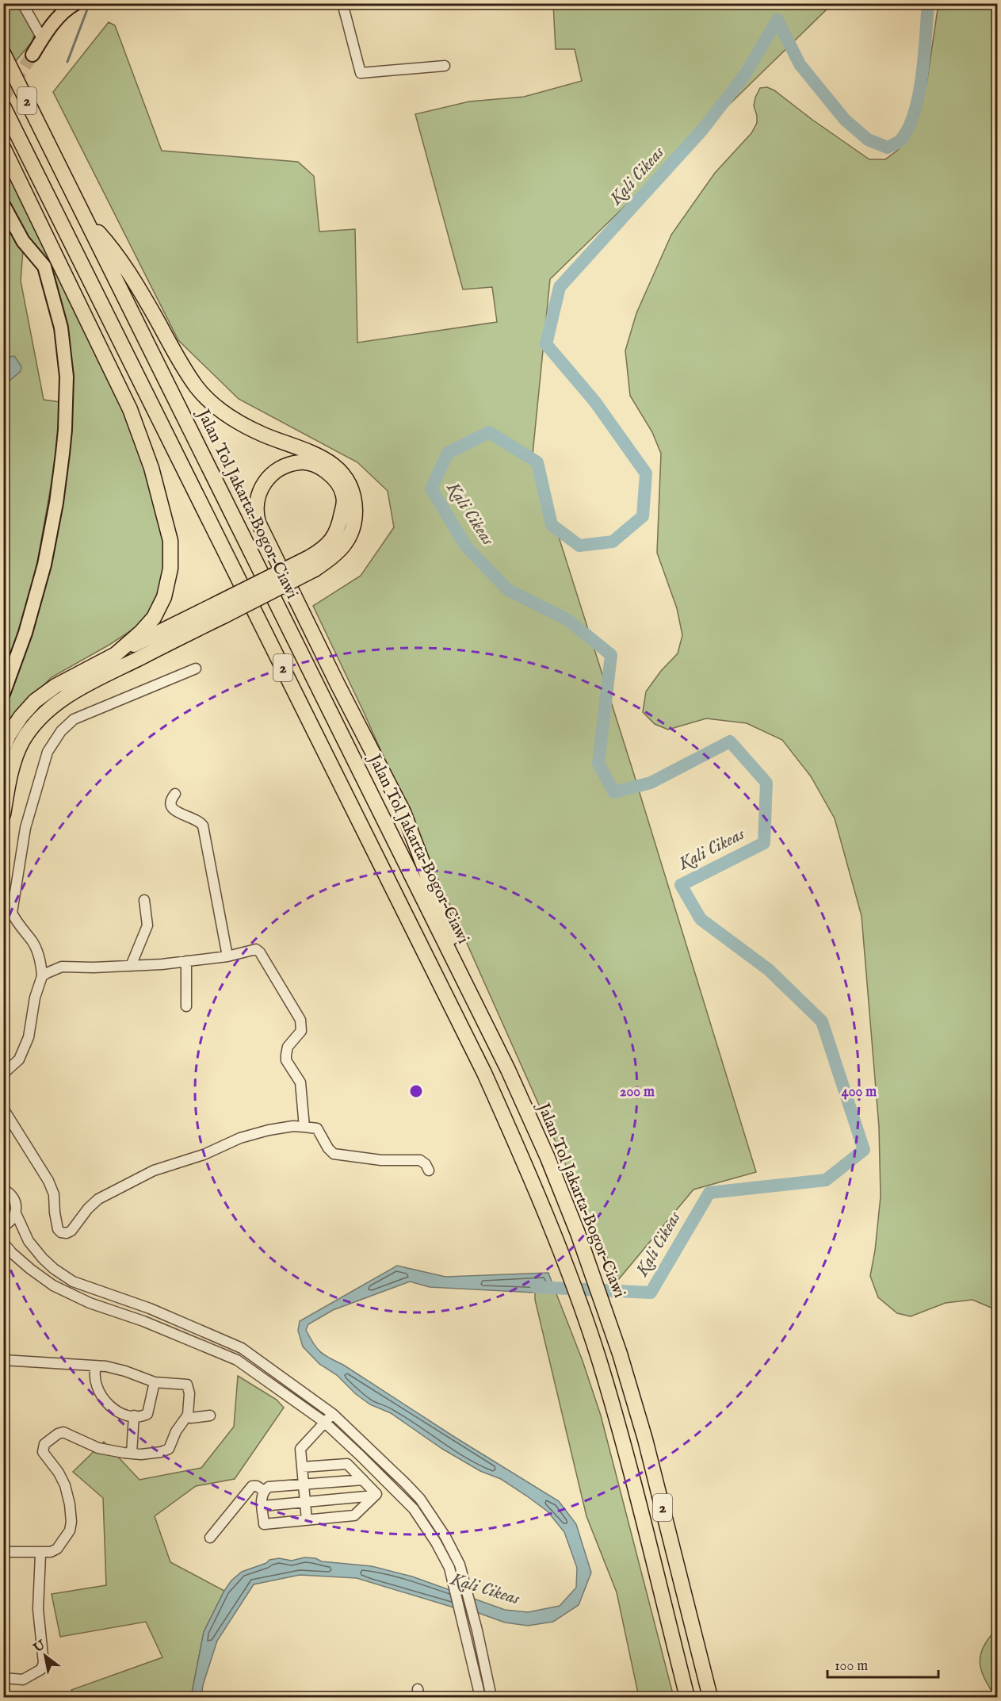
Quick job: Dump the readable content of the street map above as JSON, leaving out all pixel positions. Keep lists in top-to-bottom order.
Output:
{
  "streets": {
    "highway": ["2", "Jalan Tol Jakarta–Bogor–Ciawi"]
  },
  "water": ["Kali Cikeas"],
  "scale_bar": "100 m",
  "north": "top left",
  "rings": ["200 m", "400 m"]
}
